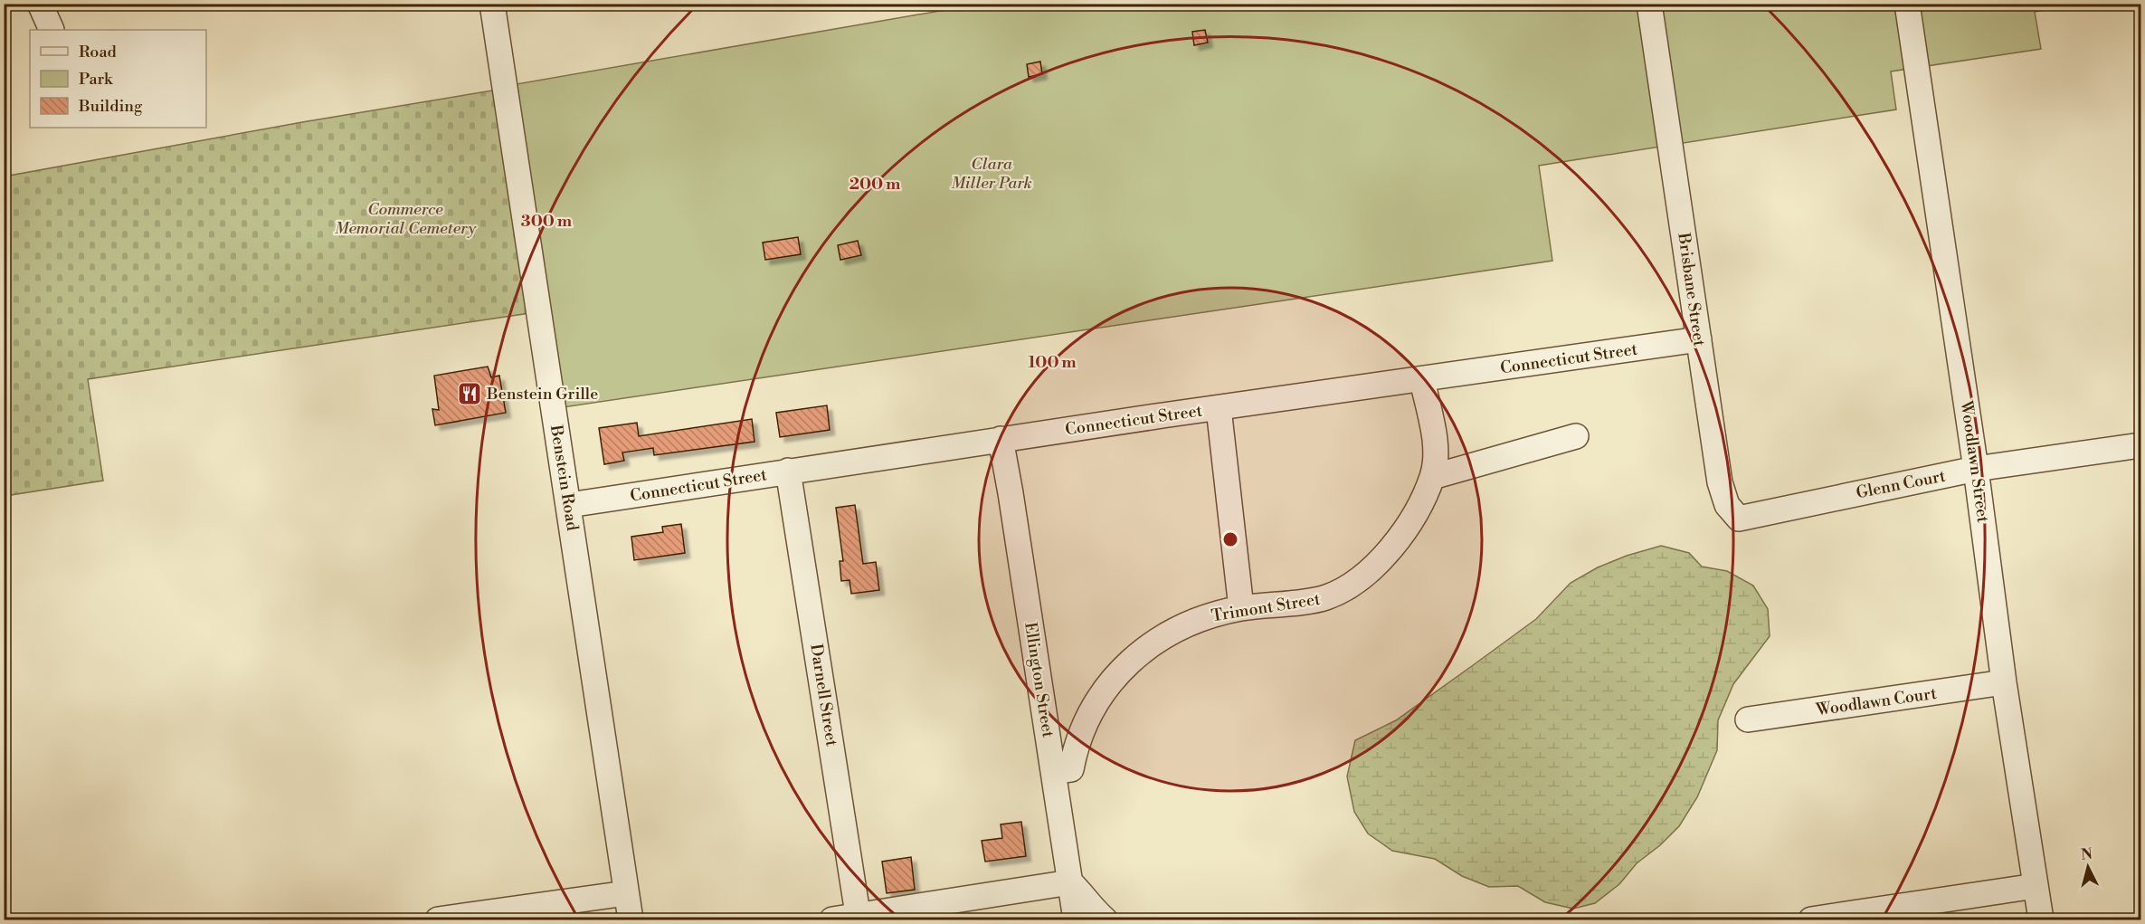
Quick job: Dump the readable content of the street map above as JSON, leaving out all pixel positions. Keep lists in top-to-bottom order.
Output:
{
  "streets": {
    "street": [
      "Brisbane Street",
      "Connecticut Street",
      "Woodlawn Street",
      "Benstein Road",
      "Glenn Court",
      "Trimont Street",
      "Ellington Street",
      "Darnell Street",
      "Woodlawn Court"
    ]
  },
  "crossings": [
    ["Brisbane Street", "Connecticut Street"],
    ["Brisbane Street", "Glenn Court"],
    ["Connecticut Street", "Benstein Road"],
    ["Connecticut Street", "Trimont Street"],
    ["Connecticut Street", "Ellington Street"],
    ["Connecticut Street", "Darnell Street"],
    ["Woodlawn Street", "Glenn Court"],
    ["Woodlawn Street", "Woodlawn Court"],
    ["Trimont Street", "Ellington Street"]
  ],
  "parks": ["Clara Miller Park", "Commerce Memorial Cemetery"],
  "places": {
    "restaurant": ["Benstein Grille"]
  },
  "legend": ["Road", "Park", "Building"],
  "north": "top",
  "rings": ["200 m", "300 m", "100 m"]
}
